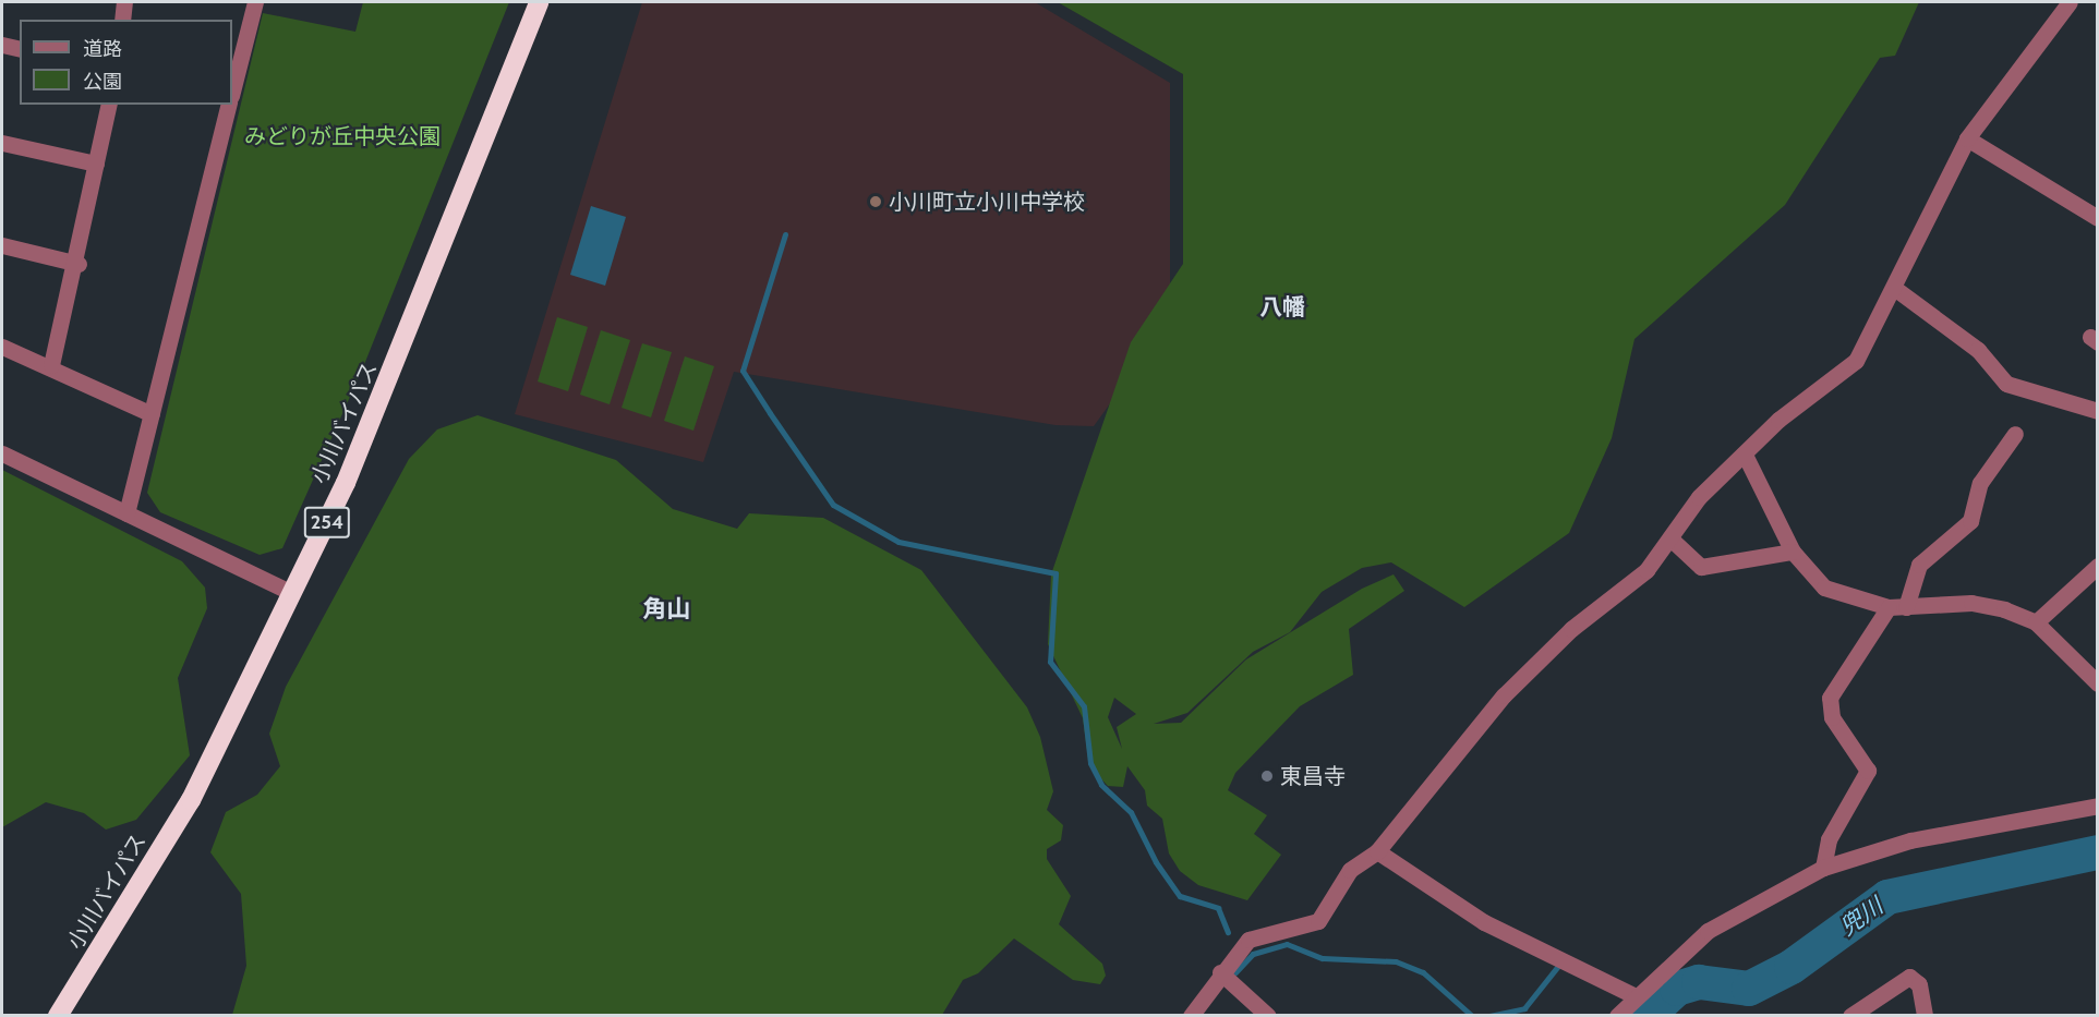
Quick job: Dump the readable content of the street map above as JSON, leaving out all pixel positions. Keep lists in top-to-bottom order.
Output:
{
  "streets": {
    "highway": ["小川バイパス", "254"]
  },
  "districts": ["八幡", "角山"],
  "water": ["兜川"],
  "parks": ["みどりが丘中央公園"],
  "places": ["小川町立小川中学校", "東昌寺"],
  "legend": ["道路", "公園"]
}
